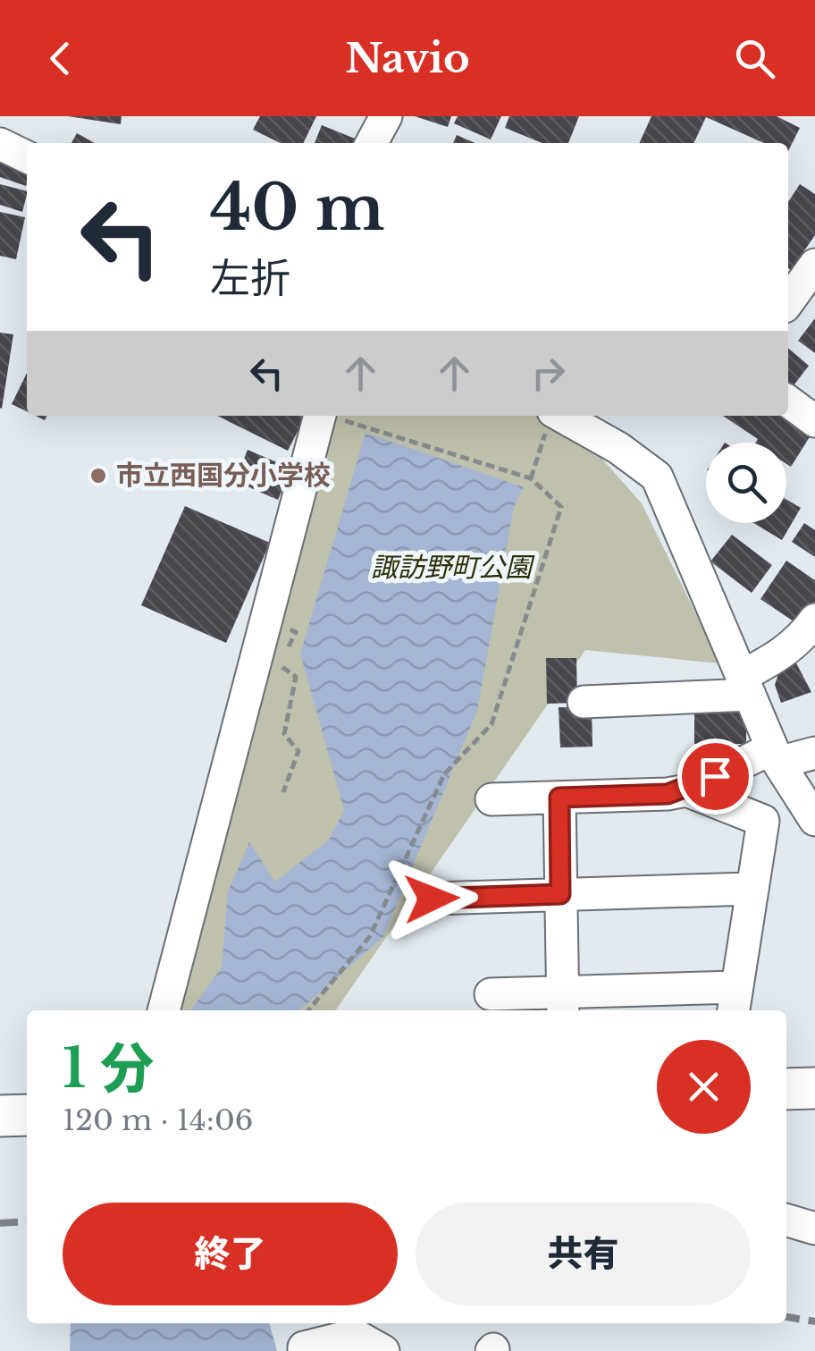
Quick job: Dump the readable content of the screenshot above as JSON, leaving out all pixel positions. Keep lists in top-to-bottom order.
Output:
{
  "parks": ["諏訪野町公園"],
  "places": ["市立西国分小学校"],
  "page": {
    "header": "Navio",
    "turn": ["40 m", "左折"],
    "heading": ["1 分", "120 m · 14:06"],
    "buttons": ["終了", "共有"]
  }
}
